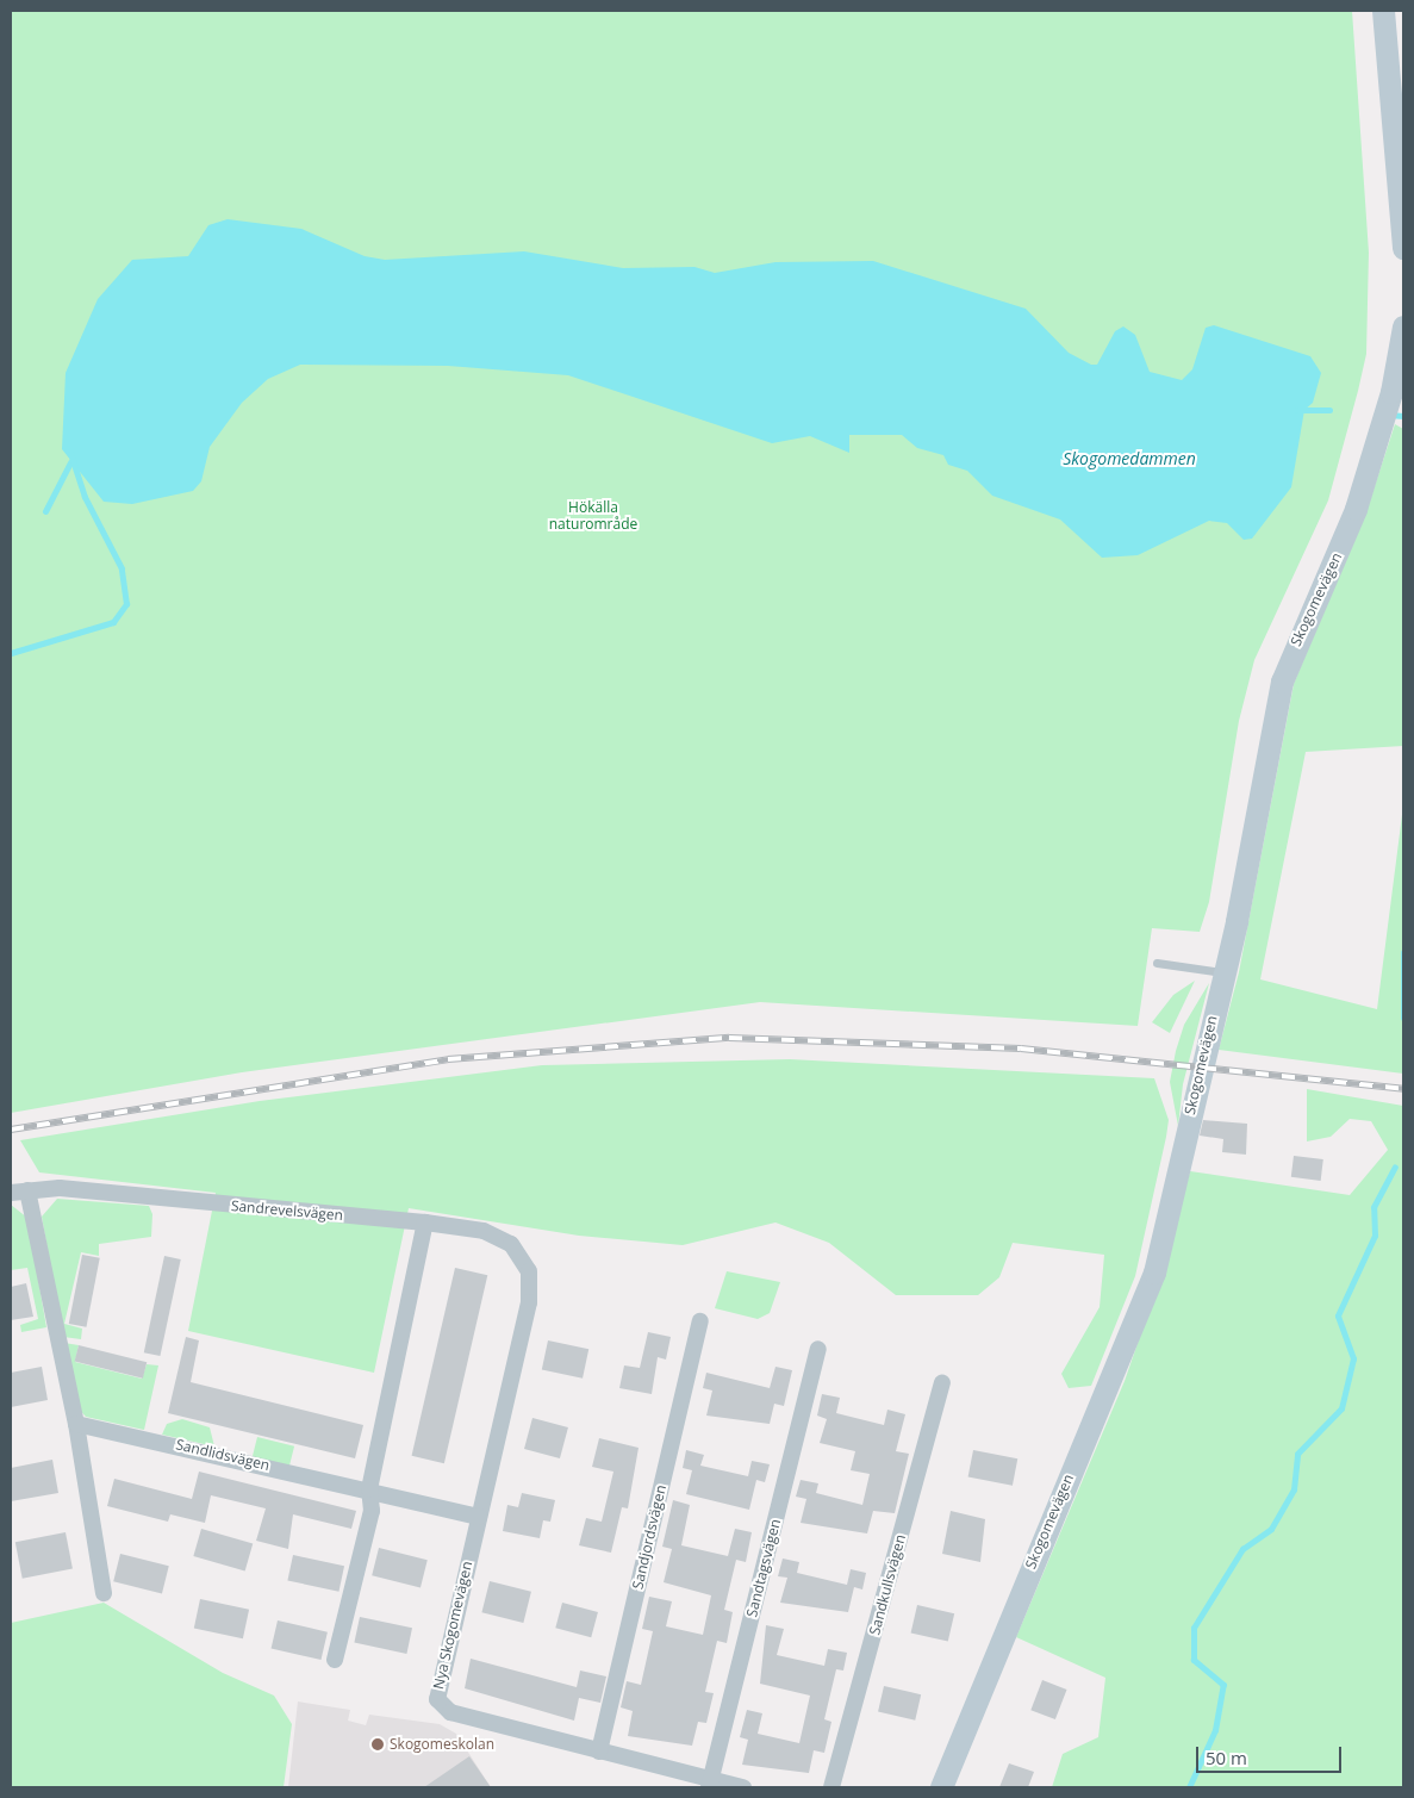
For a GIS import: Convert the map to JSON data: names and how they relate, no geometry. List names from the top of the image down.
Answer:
{
  "streets": {
    "street": [
      "Skogomevägen",
      "Sandrevelsvägen",
      "Sandlidsvägen",
      "Sandjordsvägen",
      "Sandtagsvägen",
      "Sandkullsvägen",
      "Nya Skogomevägen"
    ]
  },
  "crossings": [
    ["Sandrevelsvägen", "Nya Skogomevägen"],
    ["Sandlidsvägen", "Nya Skogomevägen"],
    ["Sandjordsvägen", "Nya Skogomevägen"],
    ["Sandtagsvägen", "Nya Skogomevägen"]
  ],
  "water": ["Skogomedammen"],
  "parks": ["Hökälla naturområde"],
  "places": ["Skogomeskolan"],
  "scale_bar": "50 m"
}
